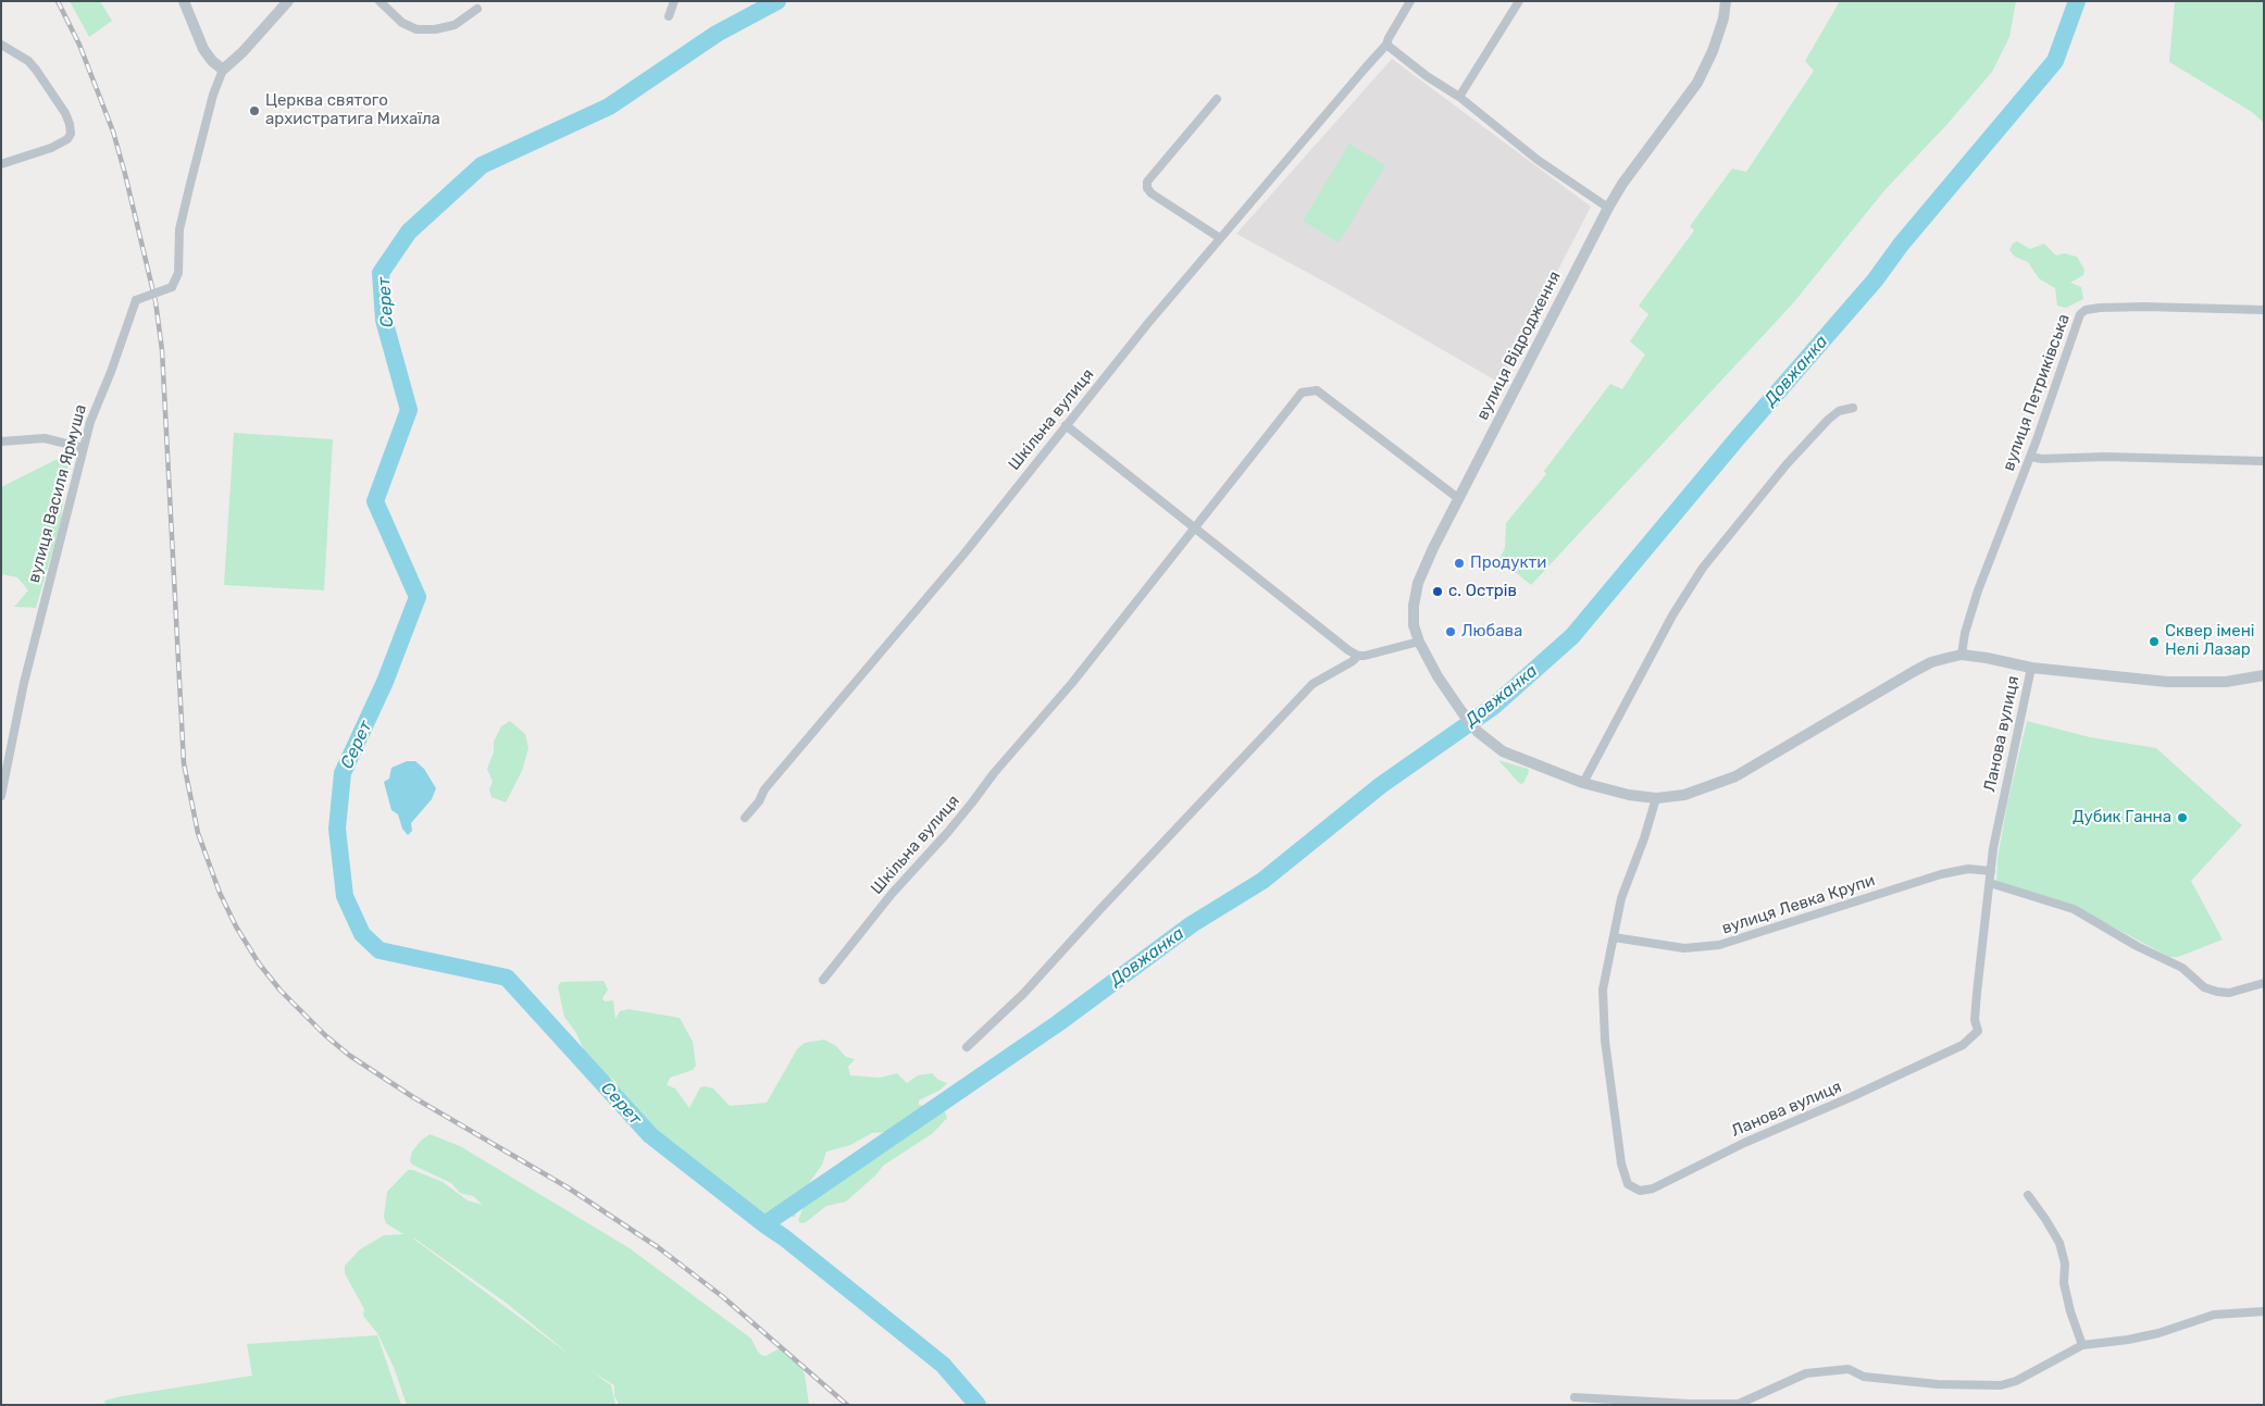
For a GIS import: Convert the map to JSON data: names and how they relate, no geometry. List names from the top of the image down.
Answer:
{
  "streets": {
    "street": [
      "вулиця Відродження",
      "вулиця Петриківська",
      "Шкільна вулиця",
      "вулиця Василя Ярмуша",
      "Ланова вулиця",
      "вулиця Левка Крупи"
    ]
  },
  "crossings": [
    ["вулиця Відродження", "вулиця Петриківська"],
    ["вулиця Відродження", "Шкільна вулиця"],
    ["вулиця Відродження", "Ланова вулиця"],
    ["Ланова вулиця", "вулиця Левка Крупи"]
  ],
  "water": ["Серет", "Довжанка"],
  "places": [
    "Церква святого архистратига Михаїла",
    "Продукти",
    "с. Острів",
    "Любава",
    "Сквер імені Нелі Лазар",
    "Дубик Ганна"
  ]
}
